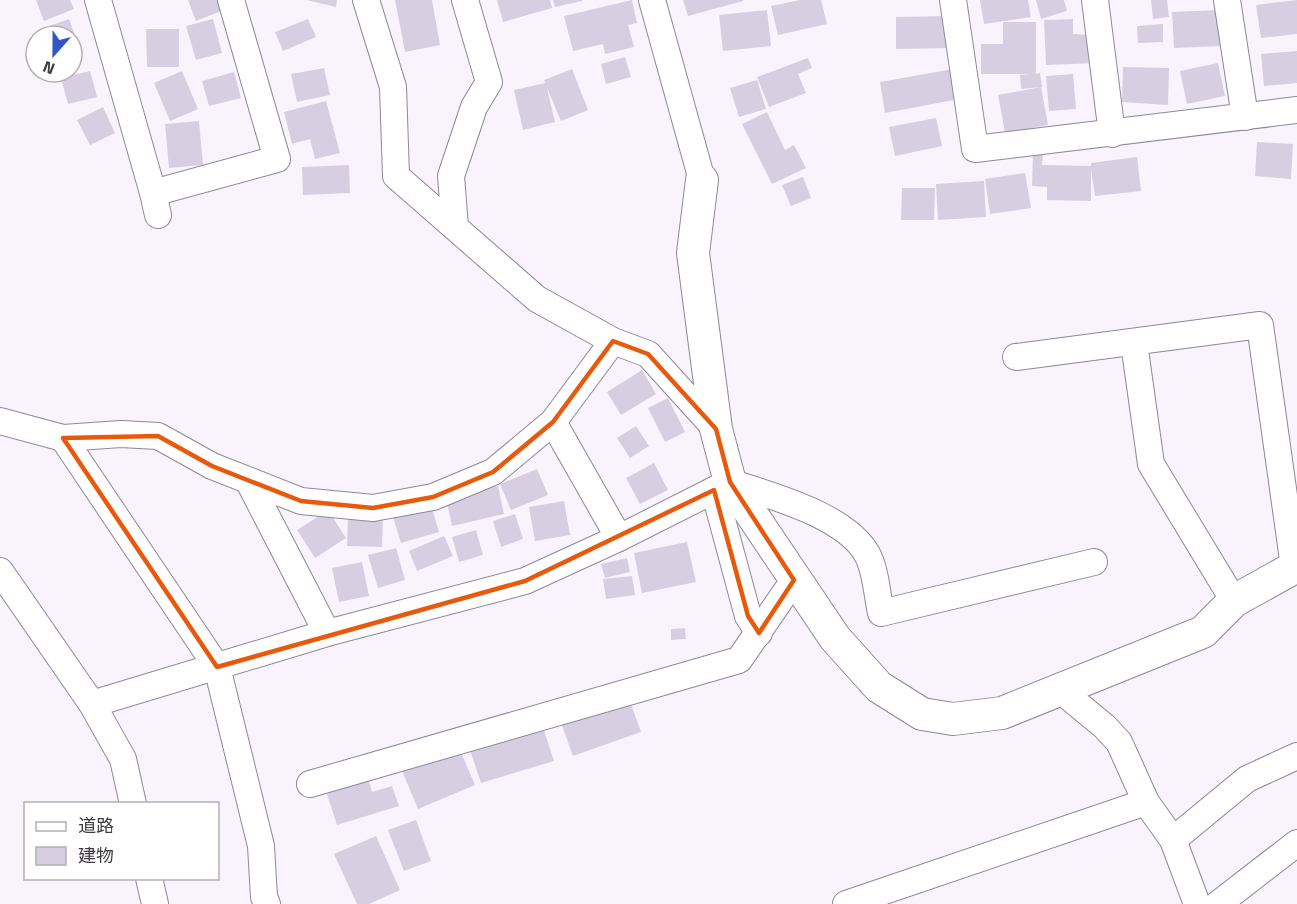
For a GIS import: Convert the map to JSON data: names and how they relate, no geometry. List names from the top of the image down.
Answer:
{
  "legend": ["道路", "建物"],
  "north": "bottom"
}
